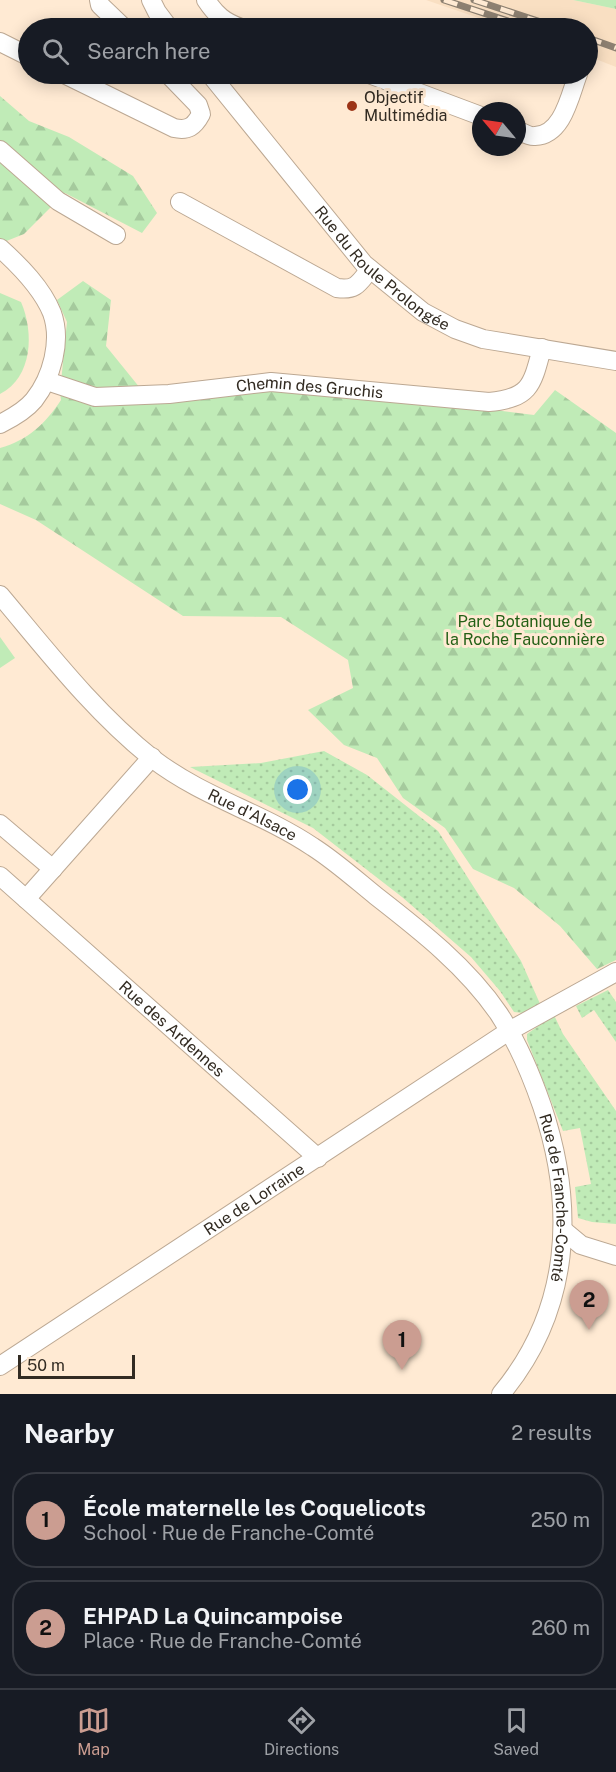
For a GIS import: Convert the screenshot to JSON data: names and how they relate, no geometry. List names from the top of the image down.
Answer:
{
  "streets": {
    "street": [
      "Rue du Roule Prolongée",
      "Chemin des Gruchis",
      "Rue d'Alsace",
      "Rue des Ardennes",
      "Rue de Franche-Comté",
      "Rue de Lorraine"
    ]
  },
  "crossings": [
    ["Rue du Roule Prolongée", "Chemin des Gruchis"],
    ["Rue d'Alsace", "Rue de Franche-Comté"],
    ["Rue d'Alsace", "Rue de Lorraine"],
    ["Rue des Ardennes", "Rue de Lorraine"],
    ["Rue de Franche-Comté", "Rue de Lorraine"]
  ],
  "parks": ["Parc Botanique de la Roche Fauconnière"],
  "places": ["Objectif Multimédia"],
  "scale_bar": "50 m",
  "north": "top left",
  "page": {
    "search": "Search here",
    "pins": ["2", "1"],
    "scale": "50 m",
    "heading": ["Nearby", "2 results"],
    "list": [
      {
        "mark": "1",
        "name": "École maternelle les Coquelicots",
        "note": "School · Rue de Franche-Comté",
        "value": "250 m"
      },
      {
        "mark": "2",
        "name": "EHPAD La Quincampoise",
        "note": "Place · Rue de Franche-Comté",
        "value": "260 m"
      }
    ],
    "nav": ["Map", "Directions", "Saved"]
  }
}
